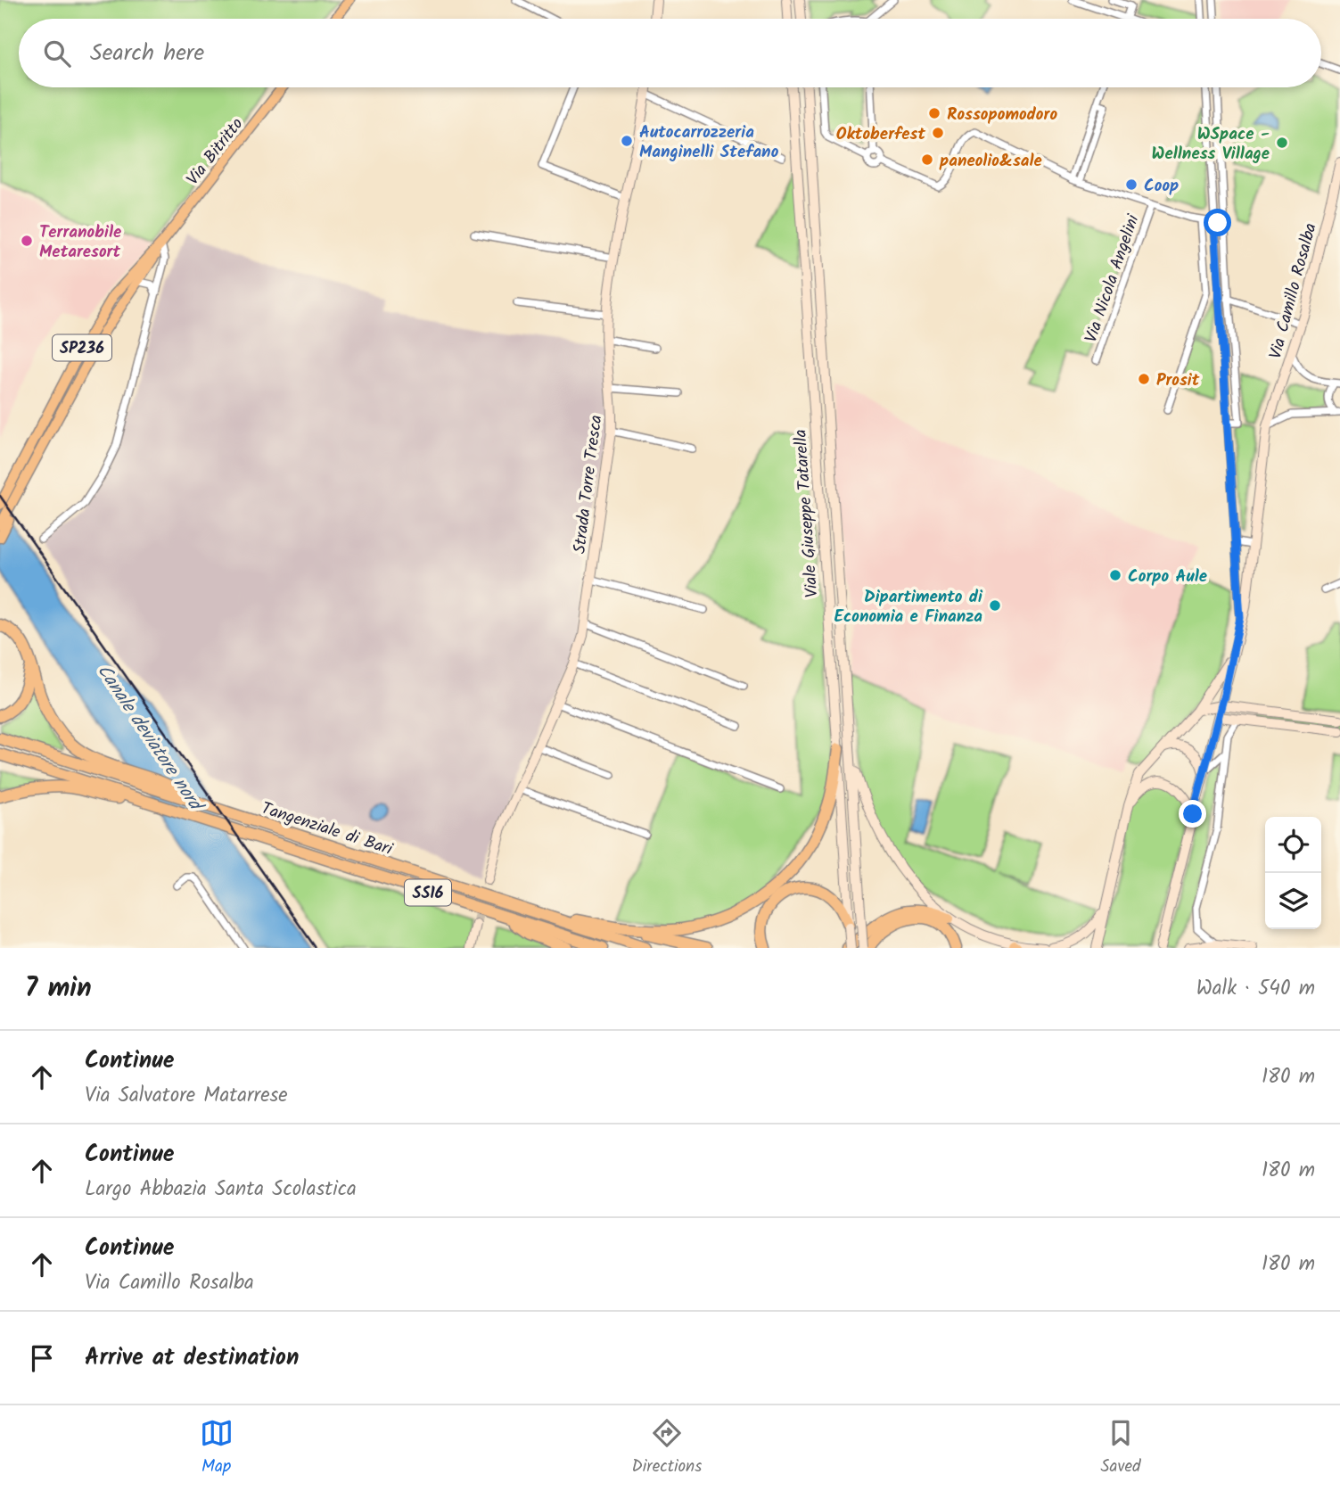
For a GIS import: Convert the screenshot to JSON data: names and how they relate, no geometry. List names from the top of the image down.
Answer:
{
  "streets": {
    "highway": ["Tangenziale di Bari", "SS16"],
    "main road": ["Via Bitritto", "SP236"],
    "street": [
      "Via Nicola Angelini",
      "Via Camillo Rosalba",
      "Strada Torre Tresca",
      "Viale Giuseppe Tatarella"
    ]
  },
  "crossings": [
    ["Tangenziale di Bari", "SS16"]
  ],
  "water": ["Canale deviatore nord"],
  "places": [
    "Rossopomodoro",
    "Oktoberfest",
    "Autocarrozzeria Manginelli Stefano",
    "WSpace - Wellness Village",
    "paneolio&sale",
    "Coop",
    "Terranobile Metaresort",
    "Prosit",
    "Corpo Aule",
    "Dipartimento di Economia e Finanza"
  ],
  "page": {
    "search": "Search here",
    "heading": ["7 min", "Walk · 540 m"],
    "list": [
      ["Continue", "Via Salvatore Matarrese", "180 m"],
      ["Continue", "Largo Abbazia Santa Scolastica", "180 m"],
      ["Continue", "Via Camillo Rosalba", "180 m"],
      "Arrive at destination"
    ],
    "nav": ["Map", "Directions", "Saved"]
  }
}
